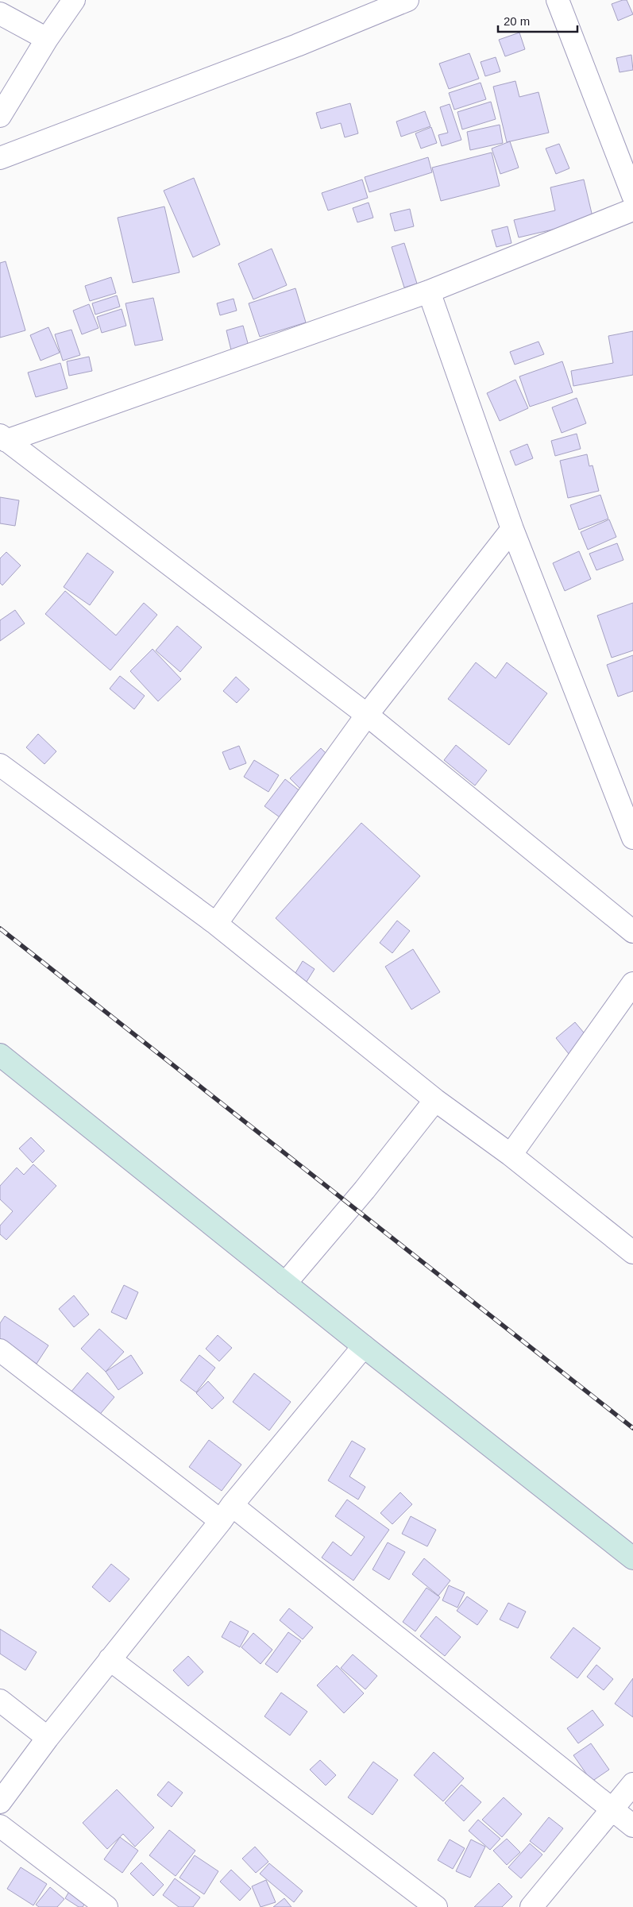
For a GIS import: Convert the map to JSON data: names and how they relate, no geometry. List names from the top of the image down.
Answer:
{
  "scale_bar": "20 m"
}
